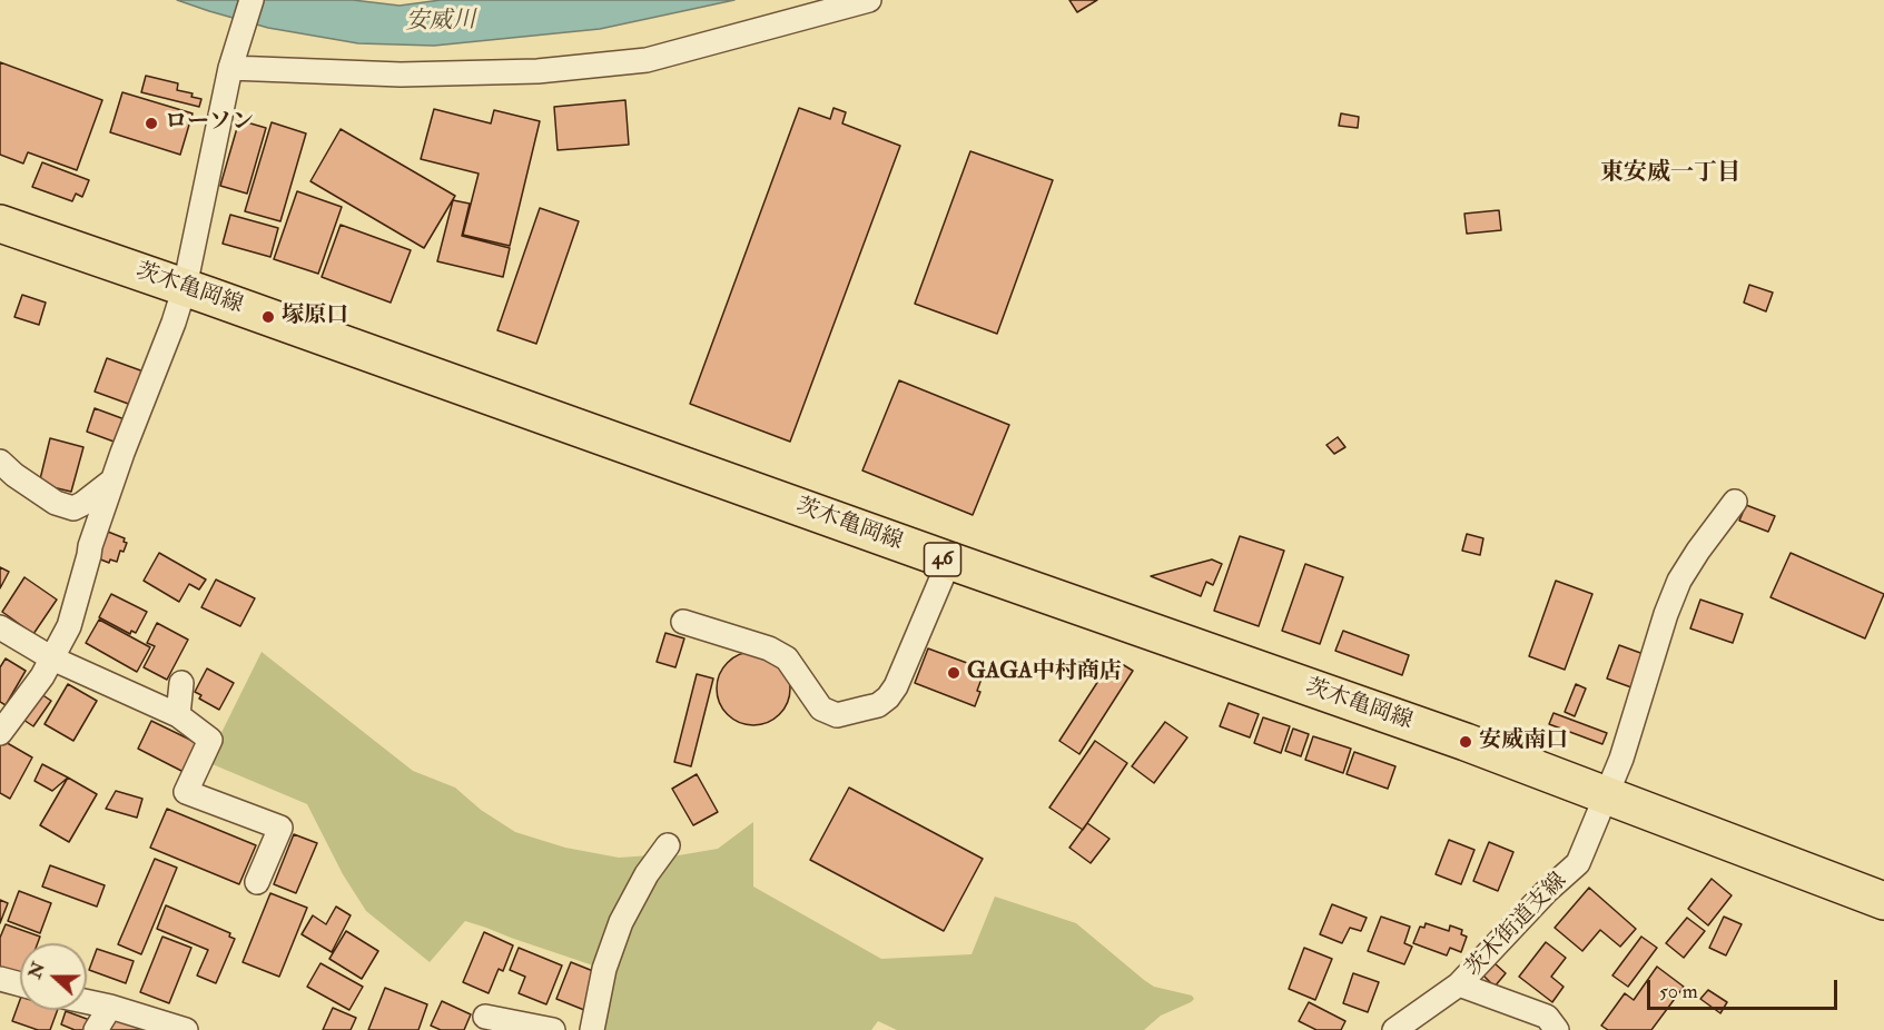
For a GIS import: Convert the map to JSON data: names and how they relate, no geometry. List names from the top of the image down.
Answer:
{
  "streets": {
    "main road": ["茨木亀岡線", "46"],
    "street": ["茨木街道支線"]
  },
  "crossings": [
    ["茨木亀岡線", "茨木街道支線"]
  ],
  "districts": ["東安威一丁目"],
  "water": ["安威川"],
  "places": [
    "ローソン",
    "塚原口",
    "GAGA中村商店",
    "安威南口"
  ],
  "scale_bar": "50 m",
  "north": "left"
}
